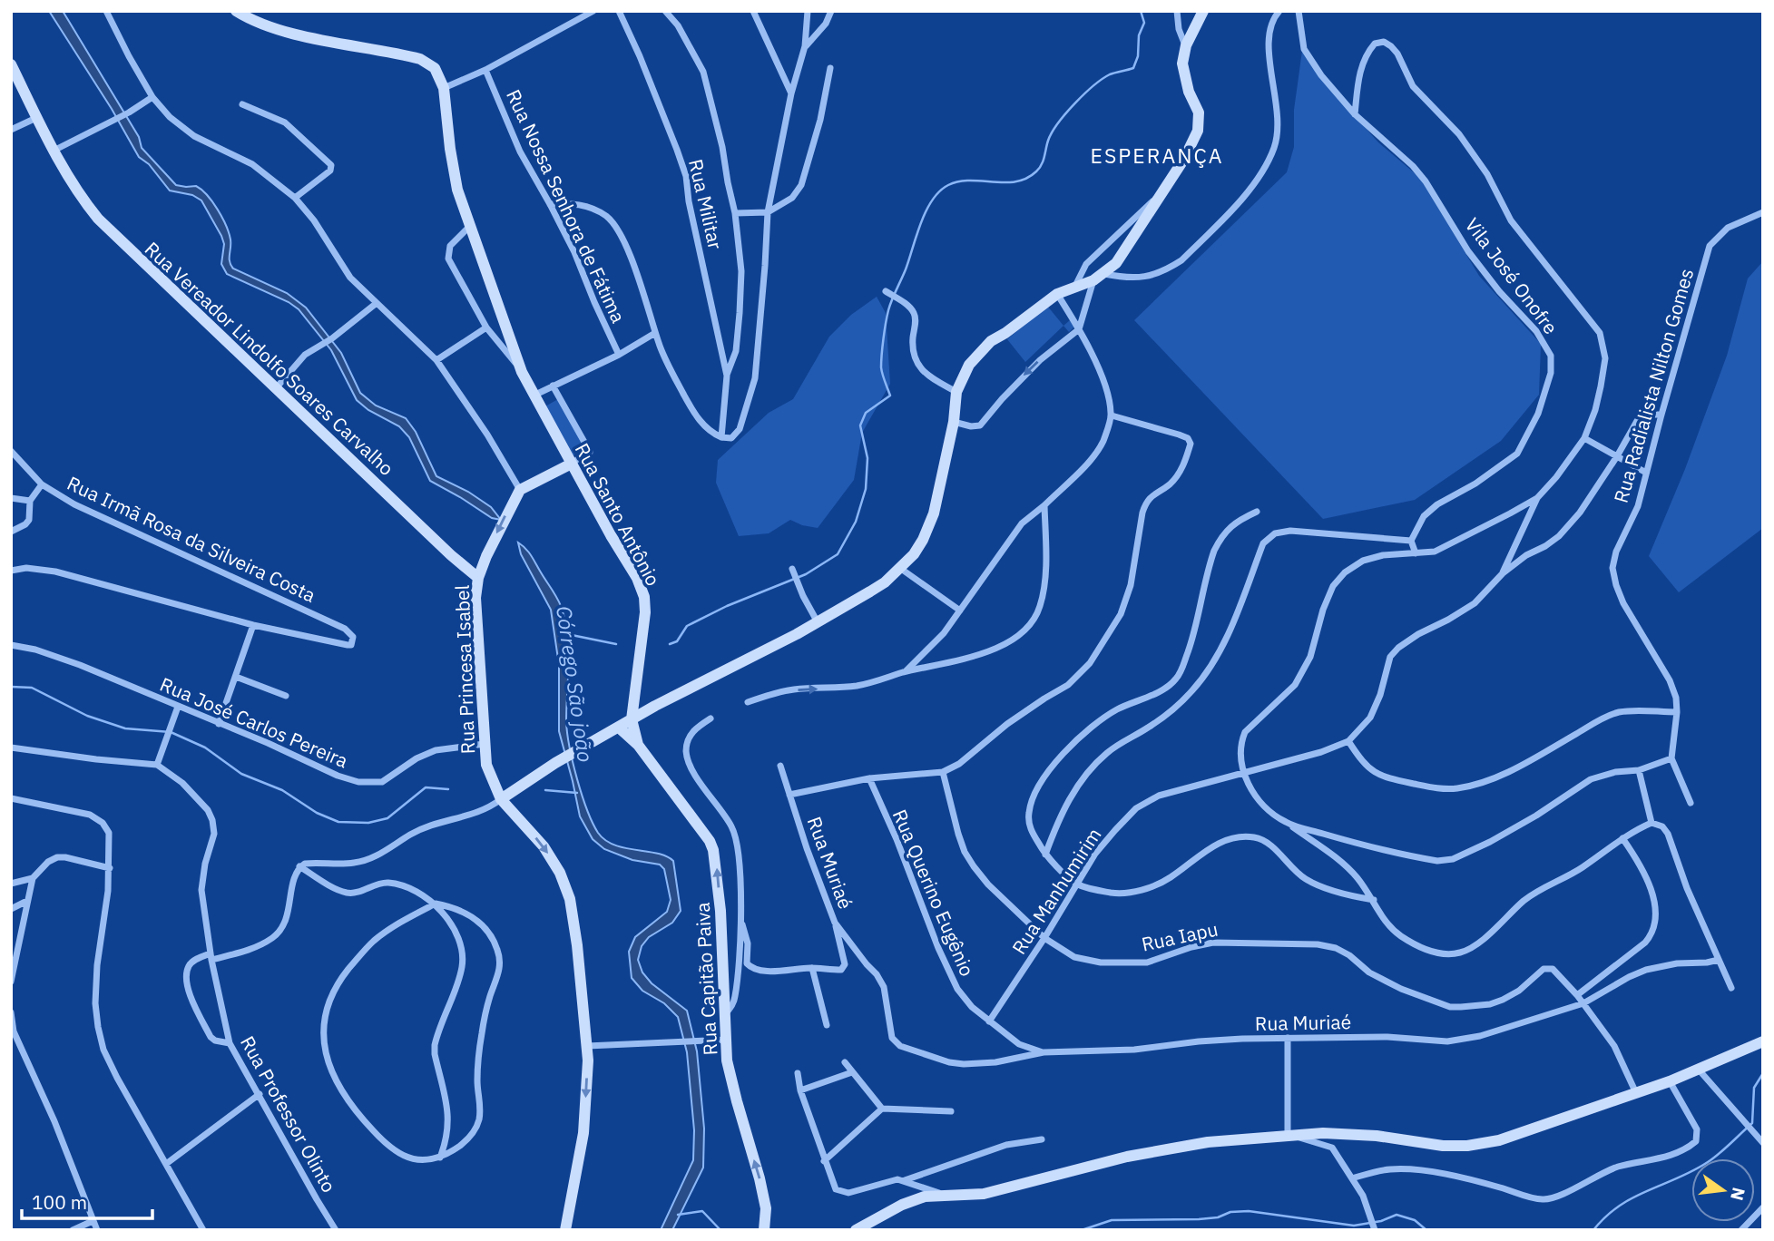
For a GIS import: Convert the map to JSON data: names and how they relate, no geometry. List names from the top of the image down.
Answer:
{
  "streets": {
    "street": [
      "Rua Militar",
      "Rua Nossa Senhora de Fátima",
      "Vila José Onofre",
      "Rua Vereador Lindolfo Soares Carvalho",
      "Rua Radialista Nilton Gomes",
      "Rua Santo Antônio",
      "Rua Irmã Rosa da Silveira Costa",
      "Rua Princesa Isabel",
      "Rua José Carlos Pereira",
      "Rua Muriaé",
      "Rua Manhumirim",
      "Rua Querino Eugênio",
      "Rua Iapu",
      "Rua Capitão Paiva",
      "Rua Professor Olinto"
    ]
  },
  "crossings": [
    ["Rua Vereador Lindolfo Soares Carvalho", "Rua Princesa Isabel"],
    ["Rua Princesa Isabel", "Rua José Carlos Pereira"],
    ["Rua Muriaé", "Rua Querino Eugênio"],
    ["Rua Muriaé", "Rua Iapu"],
    ["Rua Manhumirim", "Rua Querino Eugênio"],
    ["Rua Manhumirim", "Rua Iapu"]
  ],
  "one_way": ["Rua Princesa Isabel"],
  "districts": ["ESPERANÇA"],
  "water": ["Córrego São joão"],
  "scale_bar": "100 m",
  "north": "right"
}
